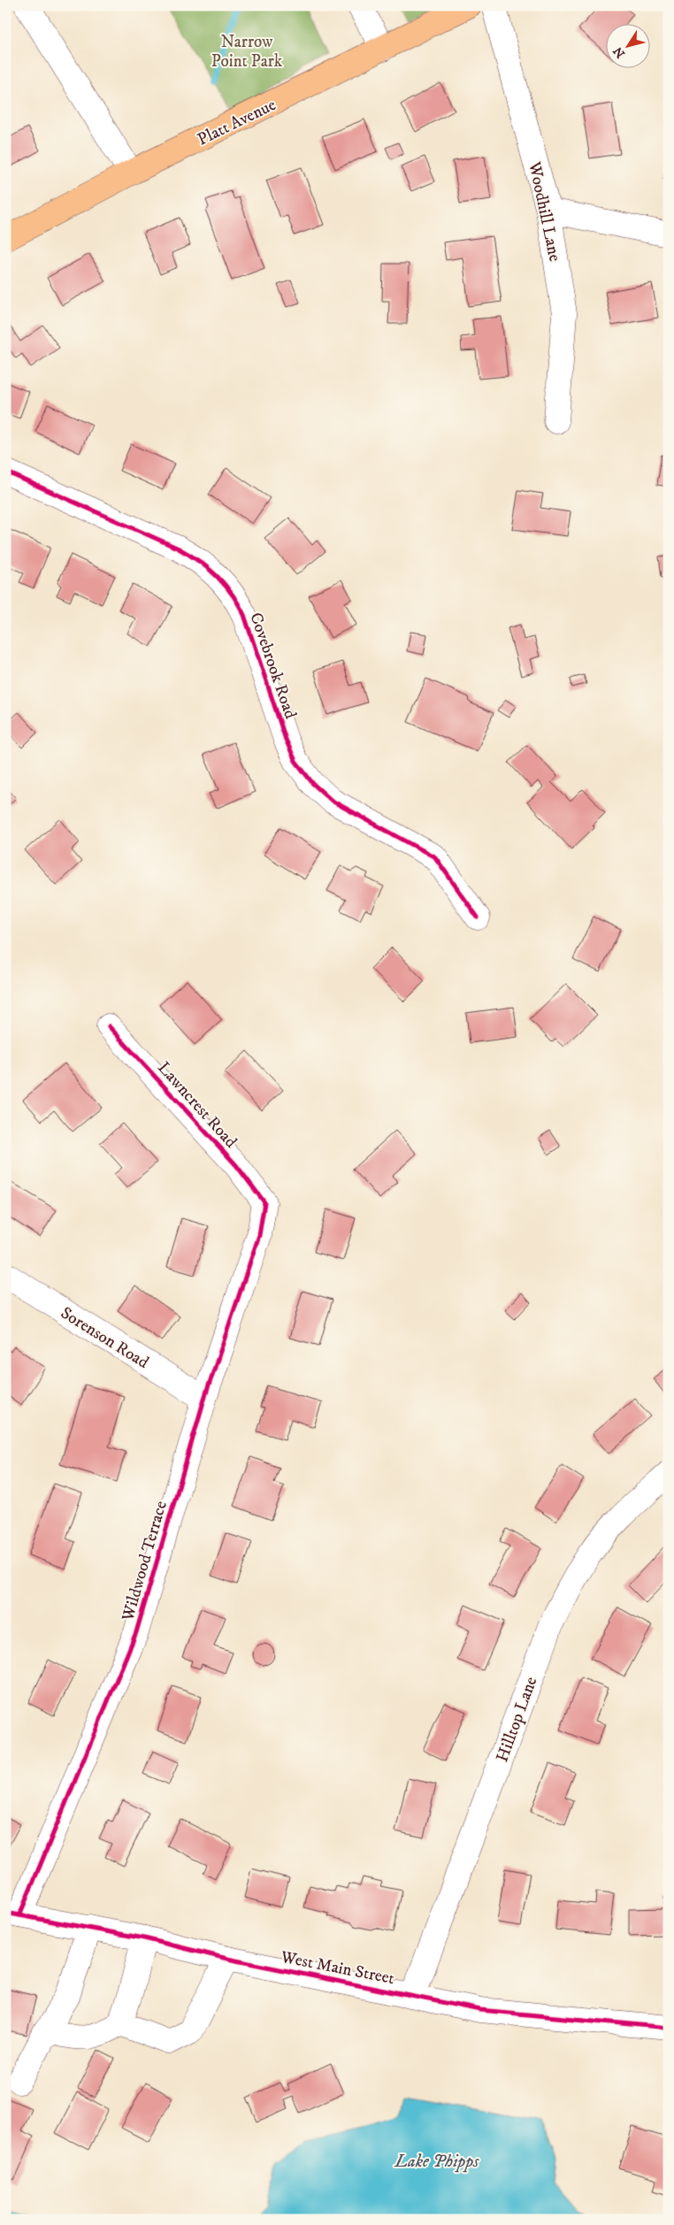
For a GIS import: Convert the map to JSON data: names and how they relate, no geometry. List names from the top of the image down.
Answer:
{
  "streets": {
    "main road": ["Platt Avenue"],
    "street": [
      "Woodhill Lane",
      "Covebrook Road",
      "Lawncrest Road",
      "Sorenson Road",
      "Wildwood Terrace",
      "Hilltop Lane",
      "West Main Street"
    ]
  },
  "crossings": [
    ["Lawncrest Road", "Wildwood Terrace"],
    ["Sorenson Road", "Wildwood Terrace"],
    ["Wildwood Terrace", "West Main Street"],
    ["Hilltop Lane", "West Main Street"]
  ],
  "water": ["Lake Phipps"],
  "parks": ["Narrow Point Park"],
  "north": "bottom left"
}
